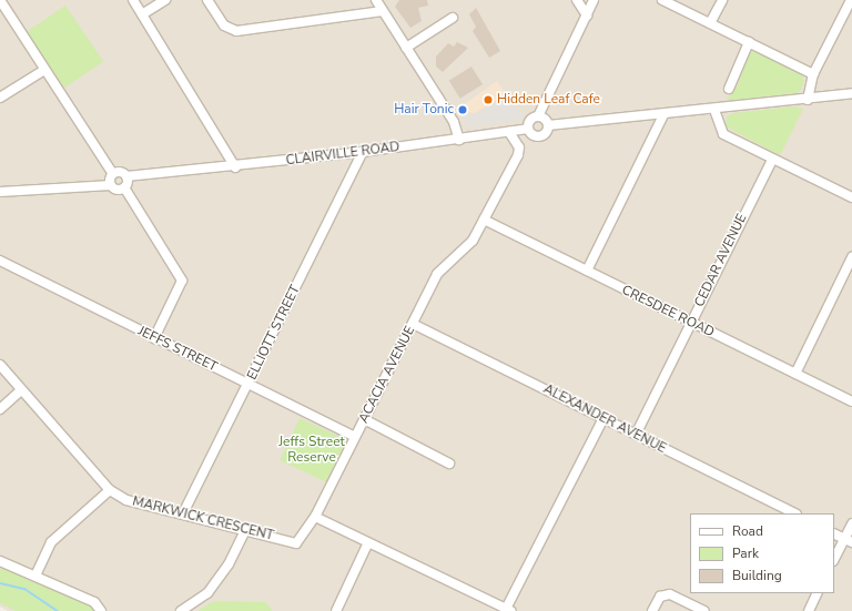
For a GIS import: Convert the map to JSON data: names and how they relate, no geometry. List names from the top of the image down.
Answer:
{
  "streets": {
    "street": [
      "CLAIRVILLE ROAD",
      "CEDAR AVENUE",
      "CRESDEE ROAD",
      "ELLIOTT STREET",
      "JEFFS STREET",
      "ACACIA AVENUE",
      "ALEXANDER AVENUE",
      "MARKWICK CRESCENT"
    ]
  },
  "crossings": [
    ["CLAIRVILLE ROAD", "ELLIOTT STREET"],
    ["CLAIRVILLE ROAD", "ACACIA AVENUE"],
    ["CEDAR AVENUE", "CRESDEE ROAD"],
    ["CEDAR AVENUE", "ALEXANDER AVENUE"],
    ["CRESDEE ROAD", "ACACIA AVENUE"],
    ["ELLIOTT STREET", "JEFFS STREET"],
    ["ELLIOTT STREET", "MARKWICK CRESCENT"],
    ["JEFFS STREET", "ACACIA AVENUE"],
    ["ACACIA AVENUE", "ALEXANDER AVENUE"],
    ["ACACIA AVENUE", "MARKWICK CRESCENT"]
  ],
  "parks": ["Jeffs Street Reserve"],
  "places": ["Hidden Leaf Cafe", "Hair Tonic"],
  "legend": ["Road", "Park", "Building"]
}
